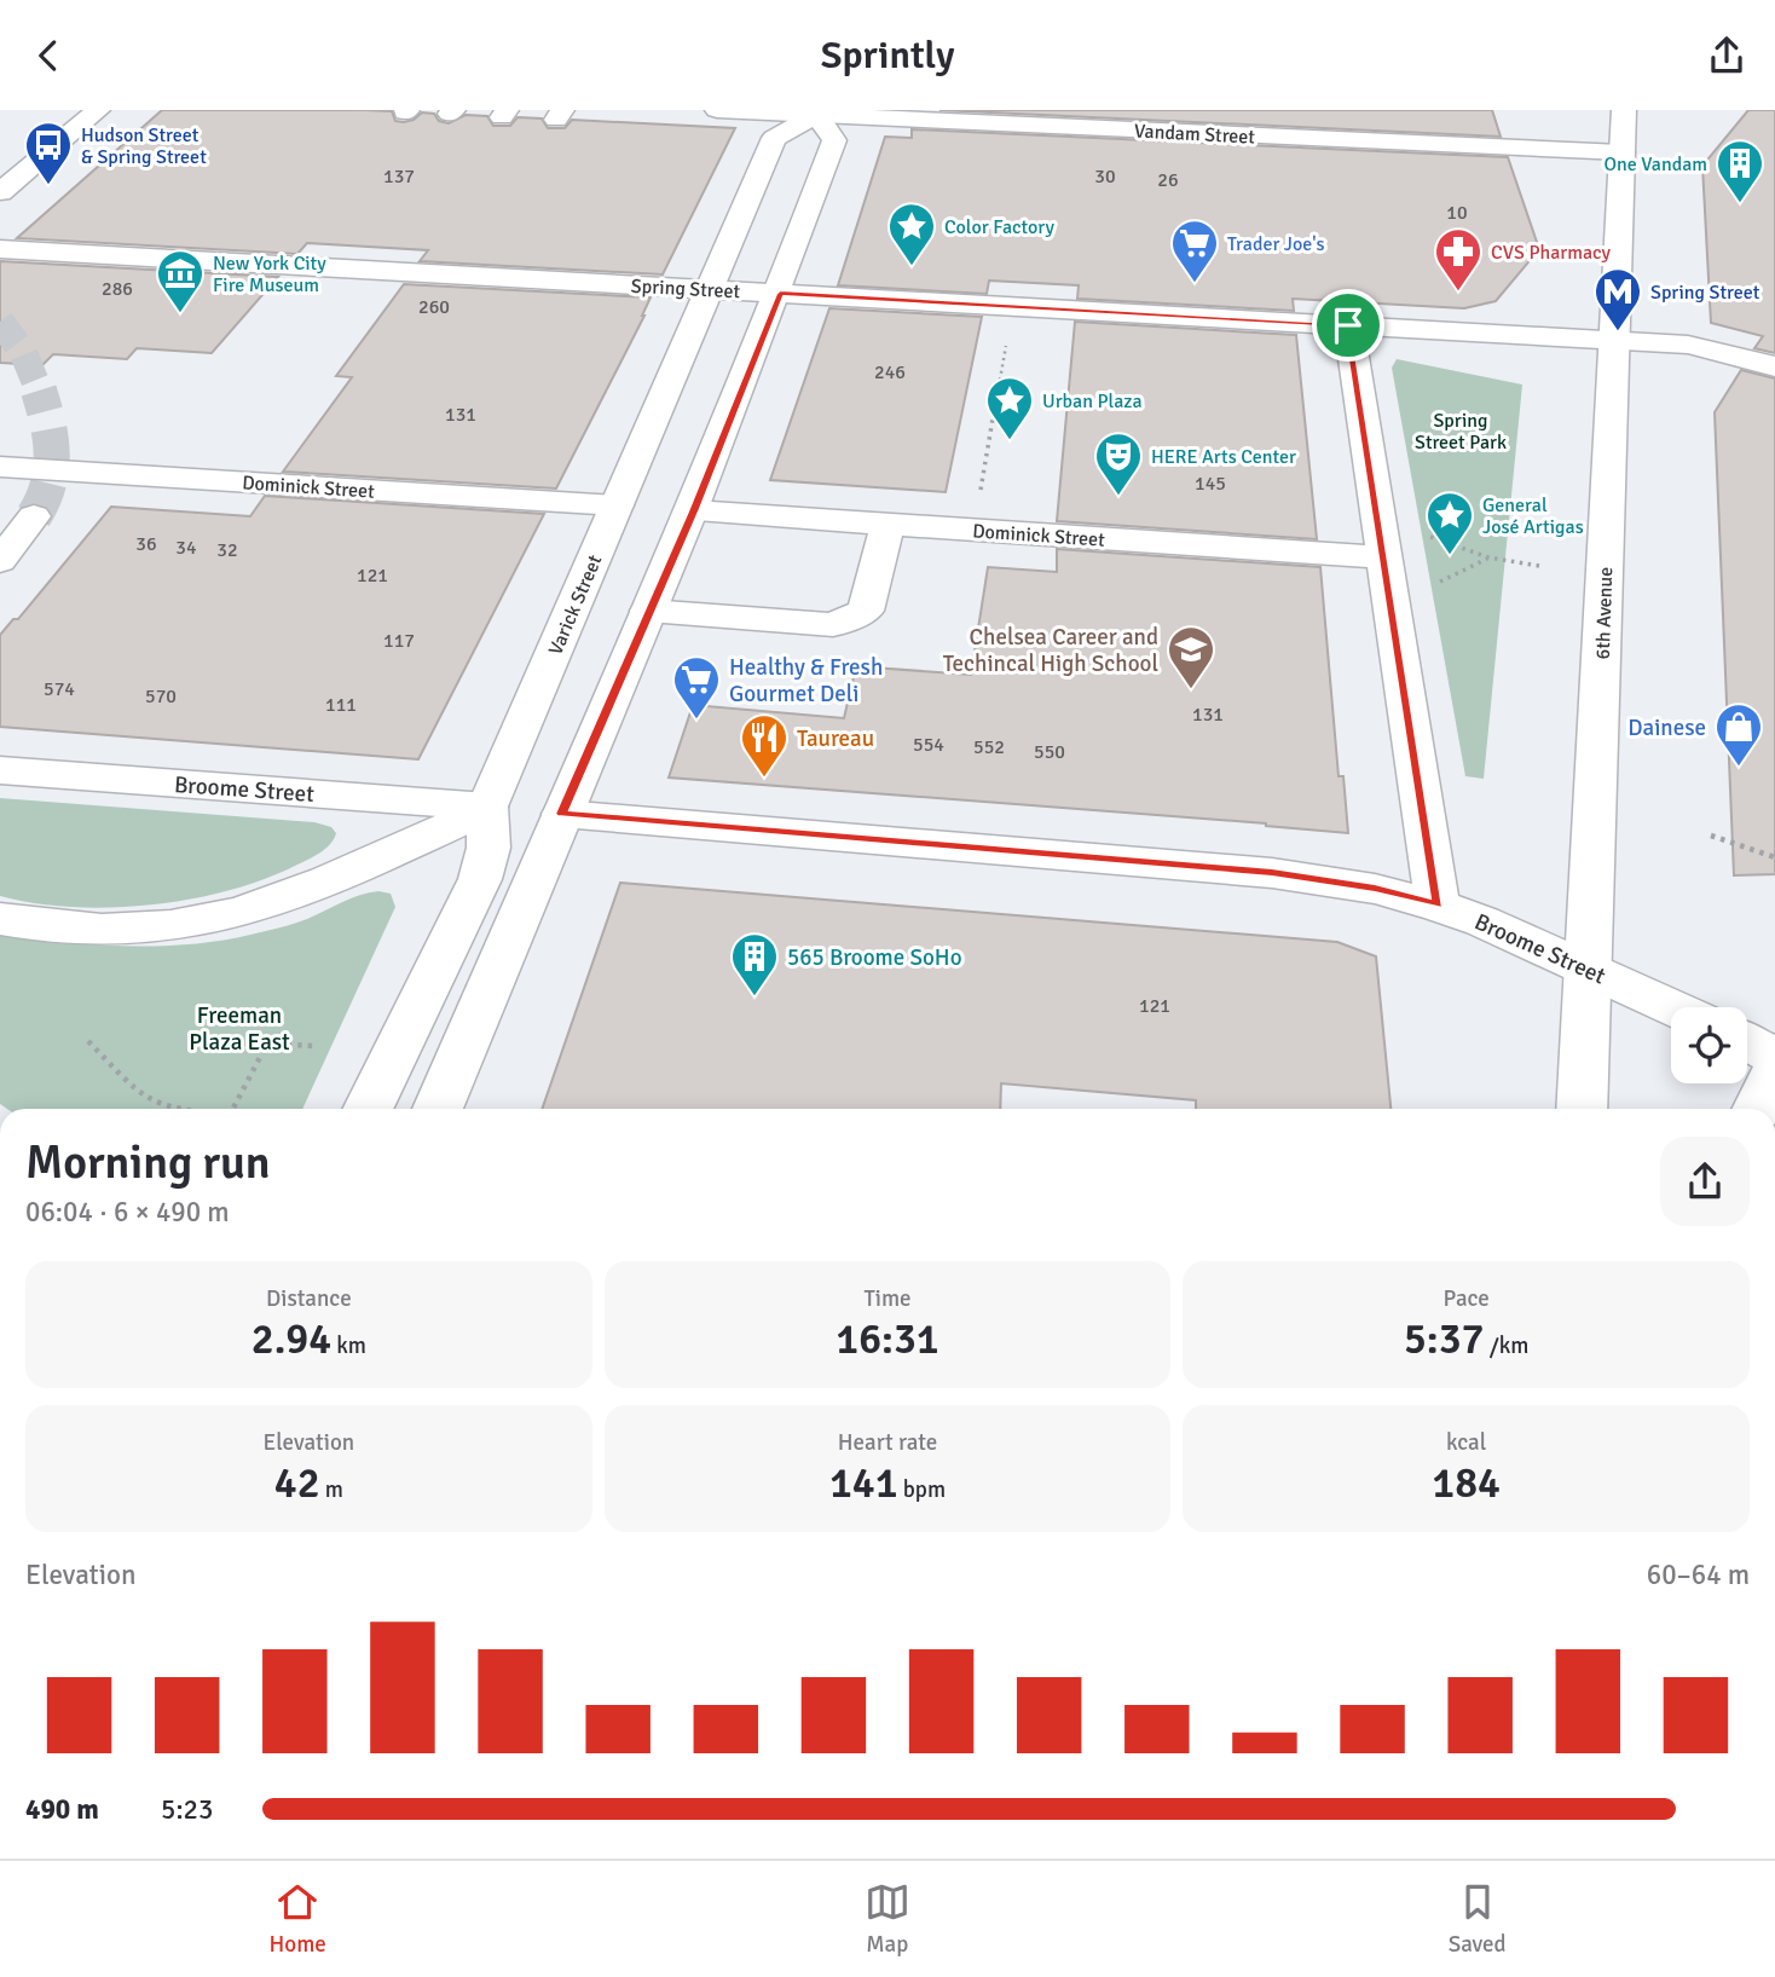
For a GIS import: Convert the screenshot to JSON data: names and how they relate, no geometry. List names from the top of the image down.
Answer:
{
  "streets": {
    "main road": [
      "Vandam Street",
      "Spring Street",
      "Dominick Street",
      "Varick Street",
      "6th Avenue",
      "Broome Street"
    ]
  },
  "crossings": [
    ["Vandam Street", "Varick Street"],
    ["Vandam Street", "6th Avenue"],
    ["Spring Street", "Varick Street"],
    ["Spring Street", "6th Avenue"],
    ["Dominick Street", "Varick Street"],
    ["Varick Street", "Broome Street"],
    ["6th Avenue", "Broome Street"]
  ],
  "parks": ["Spring Street Park", "Freeman Plaza East"],
  "places": {
    "bus stop": ["Hudson Street & Spring Street"],
    "building": ["One Vandam", "565 Broome SoHo"],
    "place": ["Color Factory", "Urban Plaza", "General José Artigas"],
    "supermarket": ["Trader Joe's", "Healthy & Fresh Gourmet Deli"],
    "pharmacy": ["CVS Pharmacy"],
    "museum": ["New York City Fire Museum"],
    "metro station": ["Spring Street"],
    "theatre": ["HERE Arts Center"],
    "school or university": ["Chelsea Career and Techincal High School"],
    "shop": ["Dainese"],
    "restaurant": ["Taureau"]
  },
  "house_numbers": [
    "137",
    "30",
    "26",
    "10",
    "286",
    "260",
    "246",
    "131",
    "145",
    "36",
    "34",
    "32",
    "121",
    "117",
    "574",
    "570",
    "111",
    "131",
    "554",
    "552",
    "550",
    "121"
  ],
  "page": {
    "header": "Sprintly",
    "heading": ["Morning run", "06:04 · 6 × 490 m"],
    "stats": [
      ["Distance", "2.94 km"],
      ["Time", "16:31"],
      ["Pace", "5:37 /km"],
      ["Elevation", "42 m"],
      ["Heart rate", "141 bpm"],
      ["kcal", "184"]
    ],
    "chart": ["Elevation", "60–64 m"],
    "list": [
      {
        "name": "490 m",
        "note": "5:23"
      }
    ],
    "tabs": ["Home", "Map", "Saved"]
  }
}
